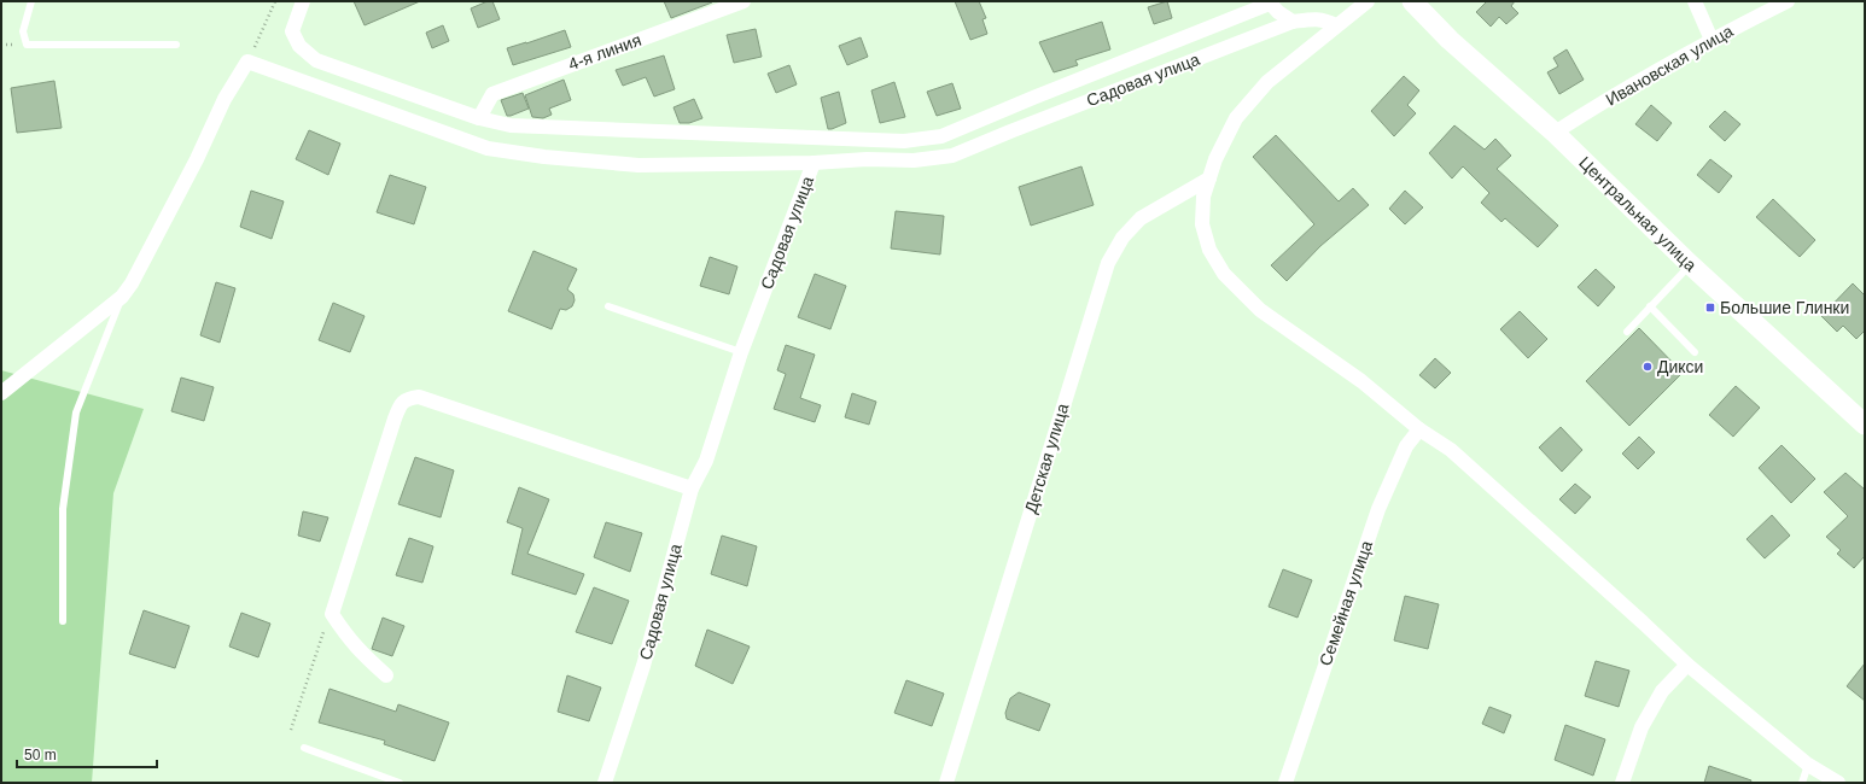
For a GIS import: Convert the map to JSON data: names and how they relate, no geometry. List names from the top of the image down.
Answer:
{
  "streets": {
    "main road": ["Центральная улица"],
    "street": [
      "4-я линия",
      "Ивановская улица",
      "Садовая улица",
      "Детская улица",
      "Семейная улица"
    ]
  },
  "crossings": [
    ["Ивановская улица", "Центральная улица"]
  ],
  "places": {
    "transit": ["Большие Глинки"],
    "other": ["Дикси"]
  },
  "scale_bar": "50 m"
}
